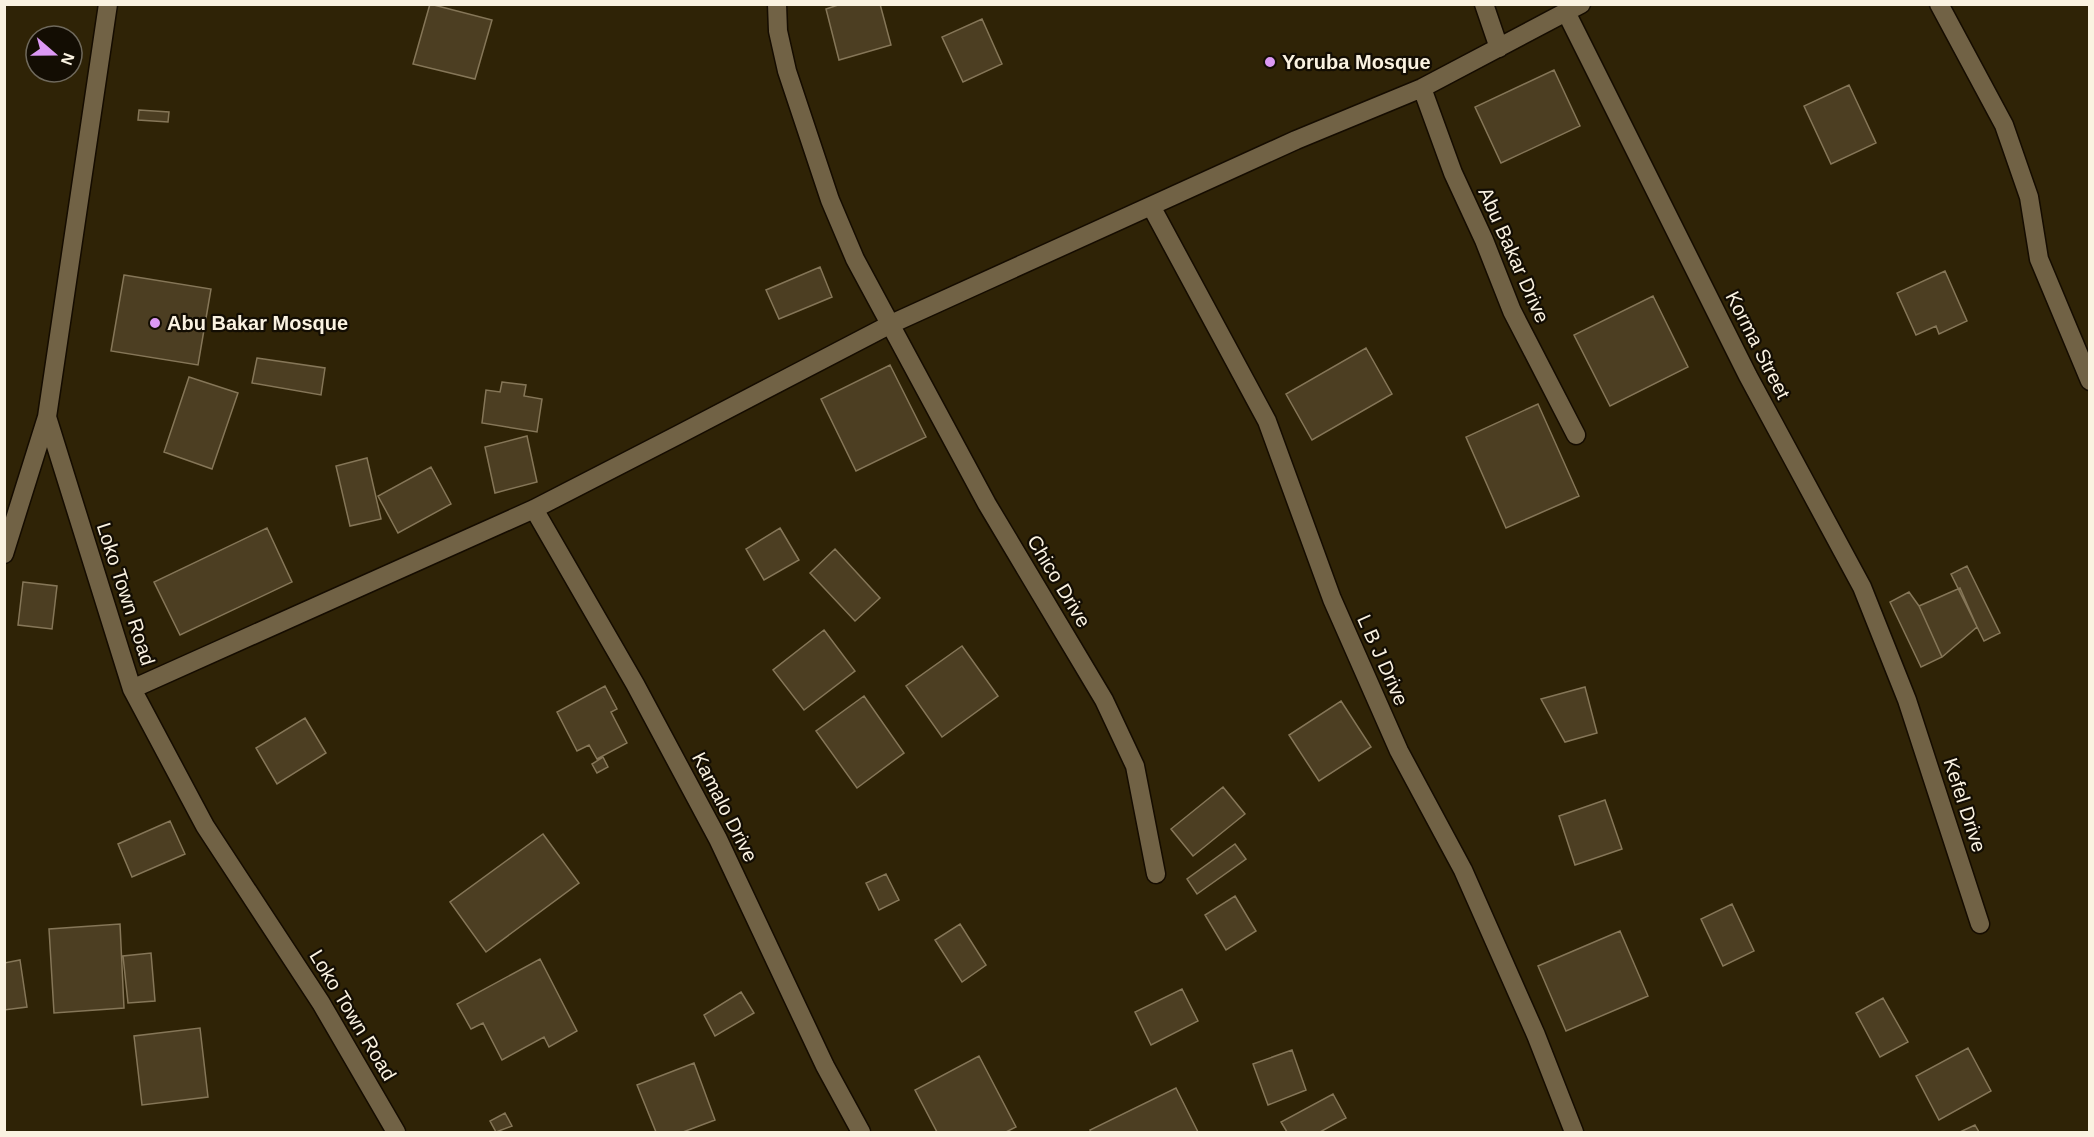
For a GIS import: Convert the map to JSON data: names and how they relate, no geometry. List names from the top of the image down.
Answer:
{
  "streets": {
    "street": [
      "Abu Bakar Drive",
      "Korma Street",
      "Chico Drive",
      "Loko Town Road",
      "L B J Drive",
      "Kefel Drive",
      "Kamalo Drive"
    ]
  },
  "crossings": [
    ["Korma Street", "Kefel Drive"]
  ],
  "places": ["Yoruba Mosque", "Abu Bakar Mosque"],
  "north": "right"
}
